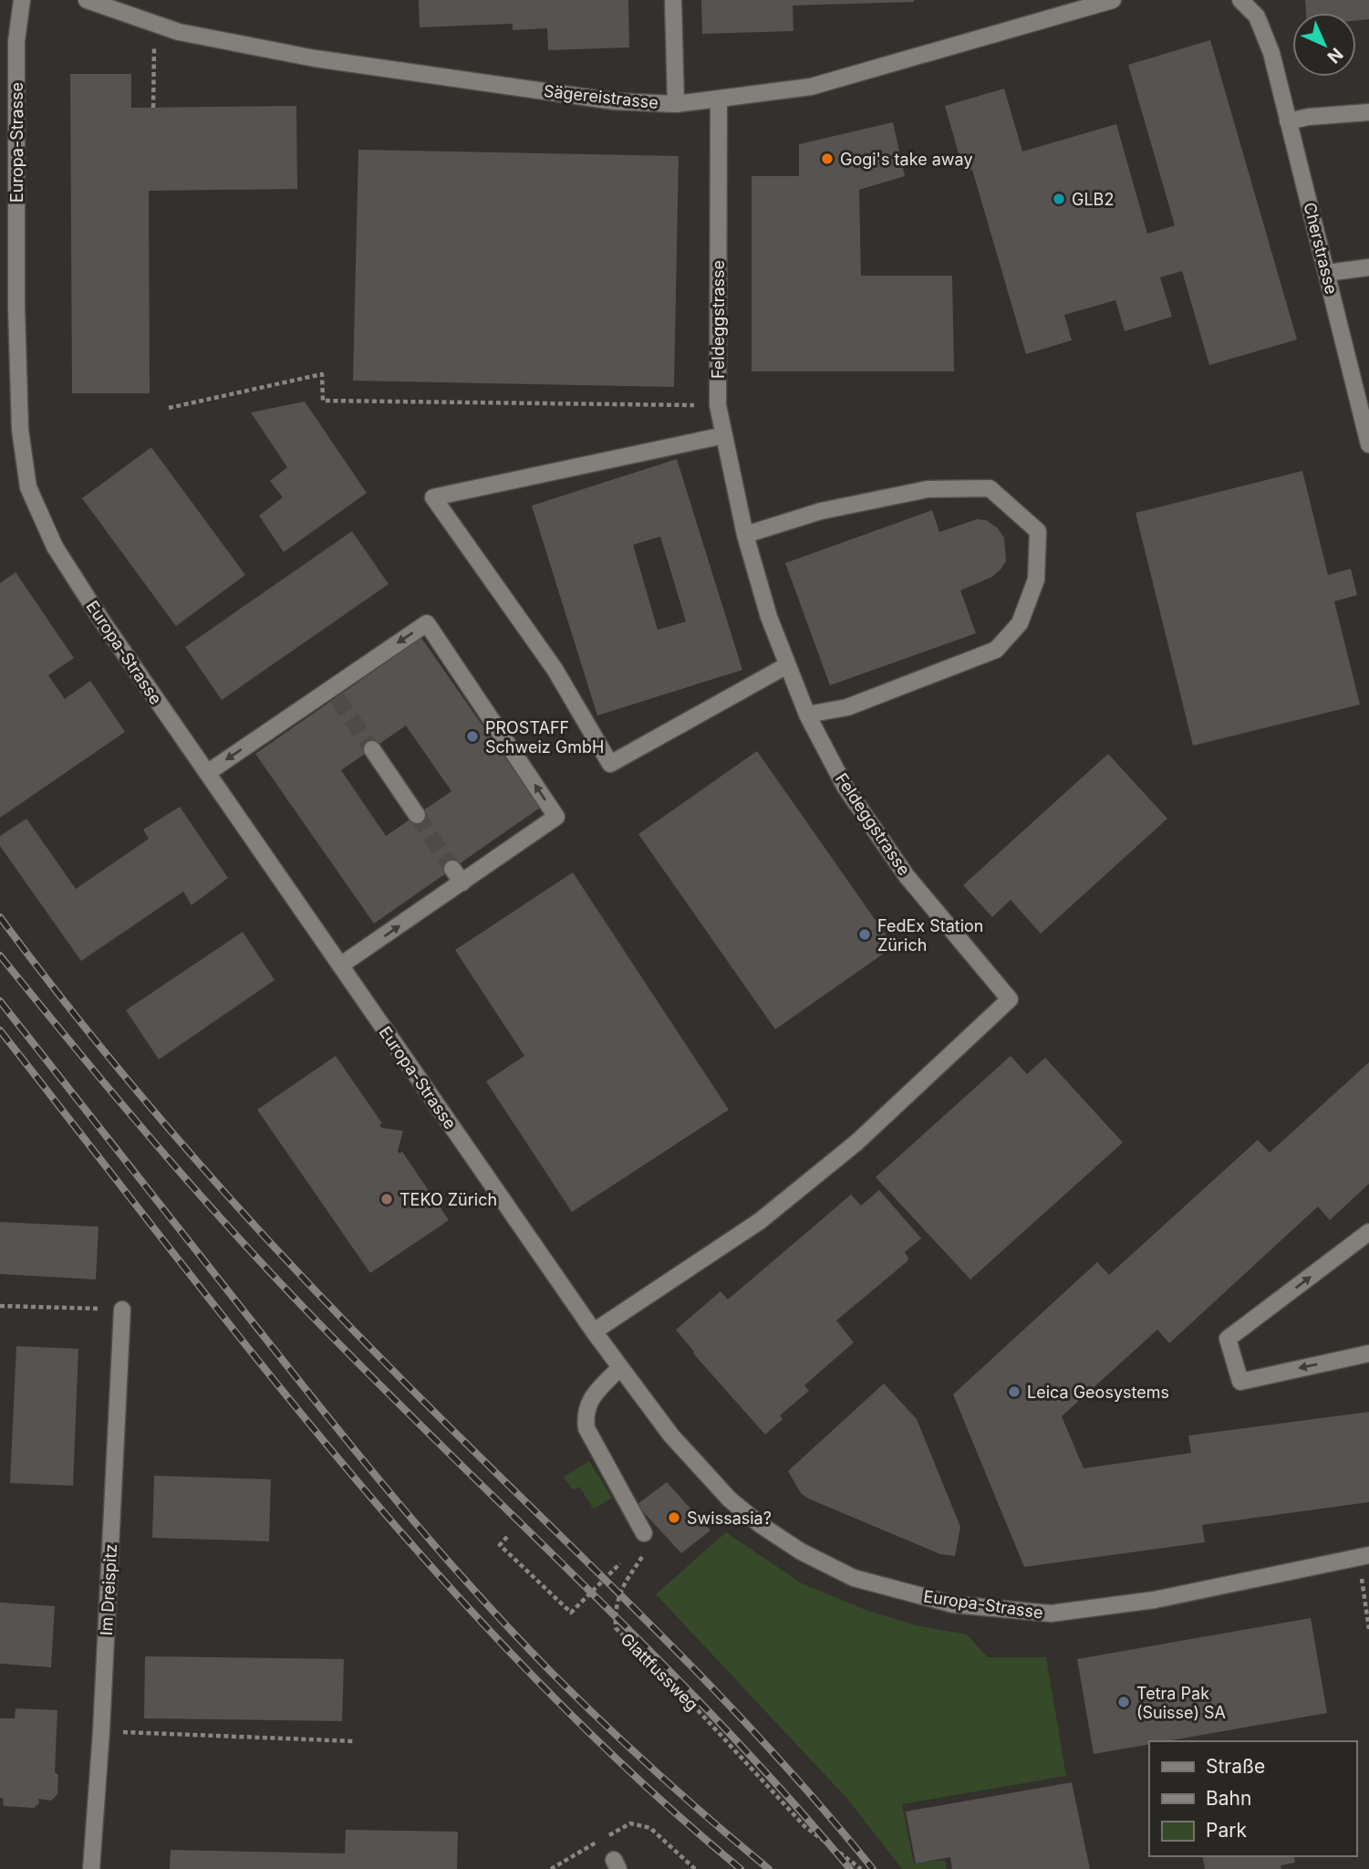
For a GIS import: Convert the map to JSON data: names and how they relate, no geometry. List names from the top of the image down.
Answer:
{
  "streets": {
    "street": [
      "Sägereistrasse",
      "Europa-Strasse",
      "Cherstrasse",
      "Feldeggstrasse",
      "Im Dreispitz"
    ],
    "path": ["Glattfussweg"]
  },
  "crossings": [
    ["Sägereistrasse", "Feldeggstrasse"],
    ["Europa-Strasse", "Feldeggstrasse"]
  ],
  "places": [
    "Gogi's take away",
    "GLB2",
    "PROSTAFF Schweiz GmbH",
    "FedEx Station Zürich",
    "TEKO Zürich",
    "Leica Geosystems",
    "Swissasia?",
    "Tetra Pak (Suisse) SA"
  ],
  "legend": ["Straße", "Bahn", "Park"],
  "north": "bottom right"
}
